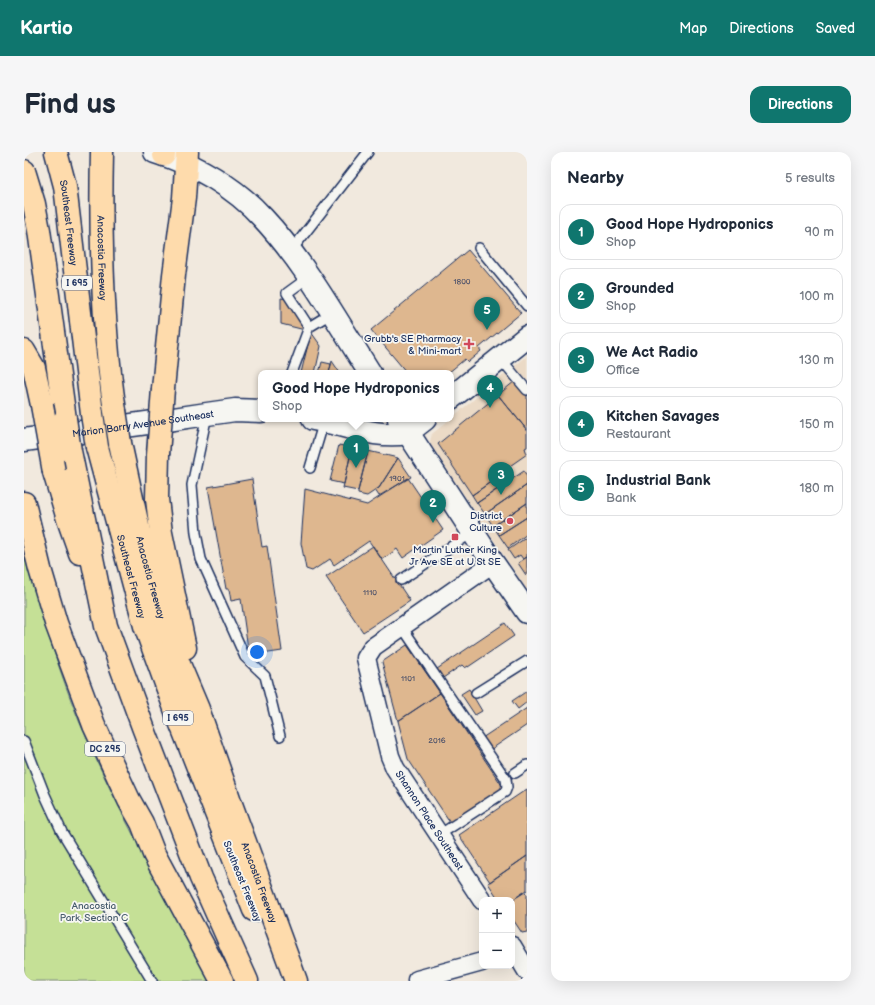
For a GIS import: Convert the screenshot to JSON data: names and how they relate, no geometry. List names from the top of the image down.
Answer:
{
  "streets": {
    "highway": [
      "Southeast Freeway",
      "Anacostia Freeway",
      "I 695",
      "DC 295"
    ],
    "main road": ["Marion Barry Avenue Southeast"],
    "street": ["Shannon Place Southeast"]
  },
  "parks": ["Anacostia Park, Section C"],
  "places": {
    "health": ["Grubb's SE Pharmacy & Mini-mart"],
    "other": ["District Culture"],
    "transit": ["Martin Luther King Jr Ave SE at U St SE"]
  },
  "house_numbers": [
    "1800",
    "1901",
    "1110",
    "1101",
    "2016"
  ],
  "page": {
    "header": "Kartio",
    "nav": ["Map", "Directions", "Saved"],
    "buttons": "Directions",
    "title": "Find us",
    "heading": ["Nearby", "5 results"],
    "list": [
      {
        "mark": "1",
        "name": "Good Hope Hydroponics",
        "note": "Shop",
        "value": "90 m"
      },
      {
        "mark": "2",
        "name": "Grounded",
        "note": "Shop",
        "value": "100 m"
      },
      {
        "mark": "3",
        "name": "We Act Radio",
        "note": "Office",
        "value": "130 m"
      },
      {
        "mark": "4",
        "name": "Kitchen Savages",
        "note": "Restaurant",
        "value": "150 m"
      },
      {
        "mark": "5",
        "name": "Industrial Bank",
        "note": "Bank",
        "value": "180 m"
      }
    ],
    "pins": [
      "5",
      "4",
      "1",
      "3",
      "2"
    ],
    "popup": ["Good Hope Hydroponics", "Shop"],
    "map_buttons": ["+", "−"]
  }
}
